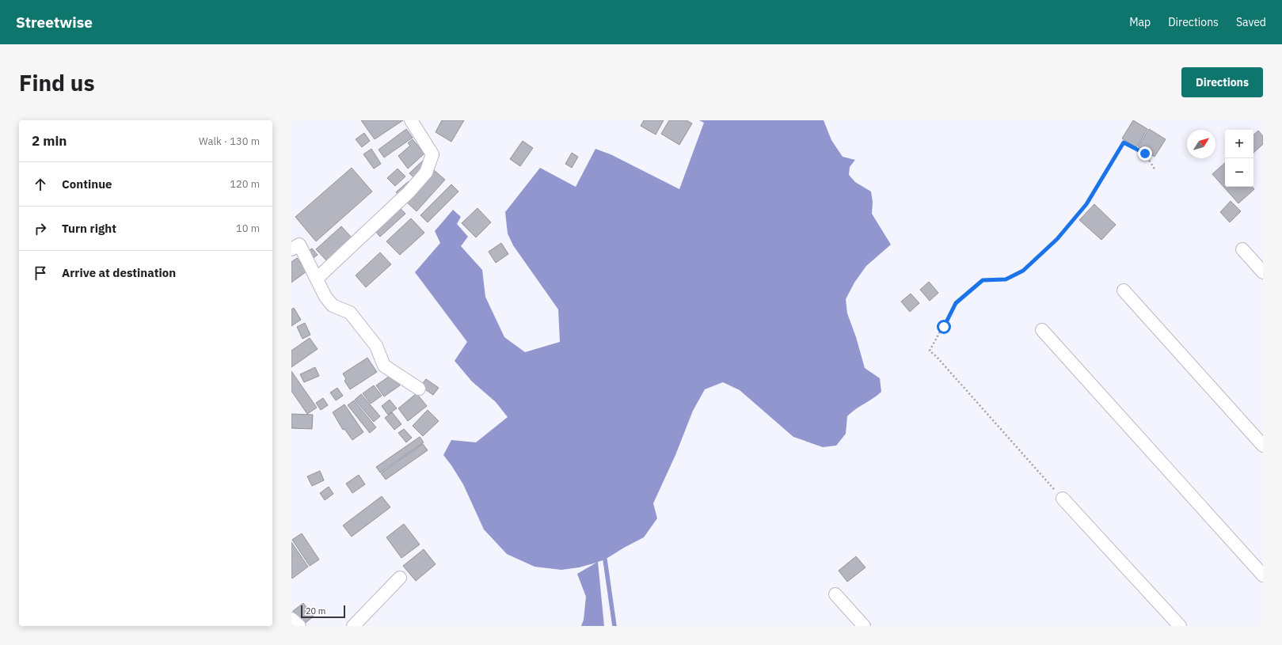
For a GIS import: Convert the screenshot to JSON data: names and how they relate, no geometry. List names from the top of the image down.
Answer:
{
  "scale_bar": "20 m",
  "north": "top right",
  "page": {
    "header": "Streetwise",
    "nav": ["Map", "Directions", "Saved"],
    "buttons": "Directions",
    "title": "Find us",
    "heading": ["2 min", "Walk · 130 m"],
    "map_buttons": ["+", "−"],
    "list": [
      ["Continue", "120 m"],
      ["Turn right", "10 m"],
      "Arrive at destination"
    ],
    "scale": "20 m"
  }
}
